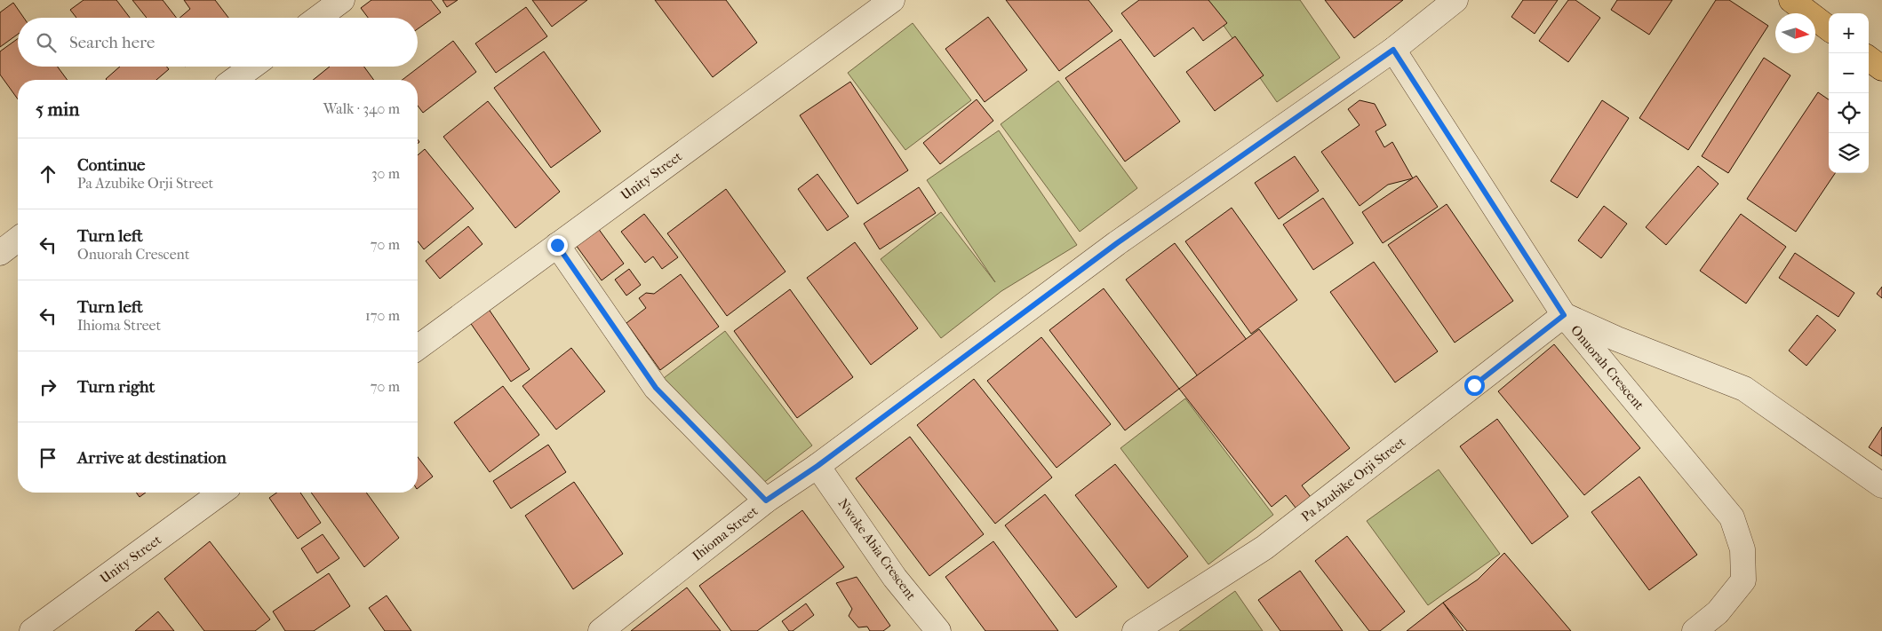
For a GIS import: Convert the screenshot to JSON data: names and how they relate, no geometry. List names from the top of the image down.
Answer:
{
  "streets": {
    "street": [
      "Unity Street",
      "Onuorah Crescent",
      "Pa Azubike Orji Street",
      "Ihioma Street",
      "Nwoke Abia Crescent"
    ]
  },
  "crossings": [
    ["Onuorah Crescent", "Pa Azubike Orji Street"],
    ["Onuorah Crescent", "Ihioma Street"],
    ["Ihioma Street", "Nwoke Abia Crescent"]
  ],
  "north": "right",
  "page": {
    "map_buttons": ["+", "−"],
    "search": "Search here",
    "heading": ["5 min", "Walk · 340 m"],
    "list": [
      ["Continue", "Pa Azubike Orji Street", "30 m"],
      ["Turn left", "Onuorah Crescent", "70 m"],
      ["Turn left", "Ihioma Street", "170 m"],
      ["Turn right", "70 m"],
      "Arrive at destination"
    ]
  }
}
